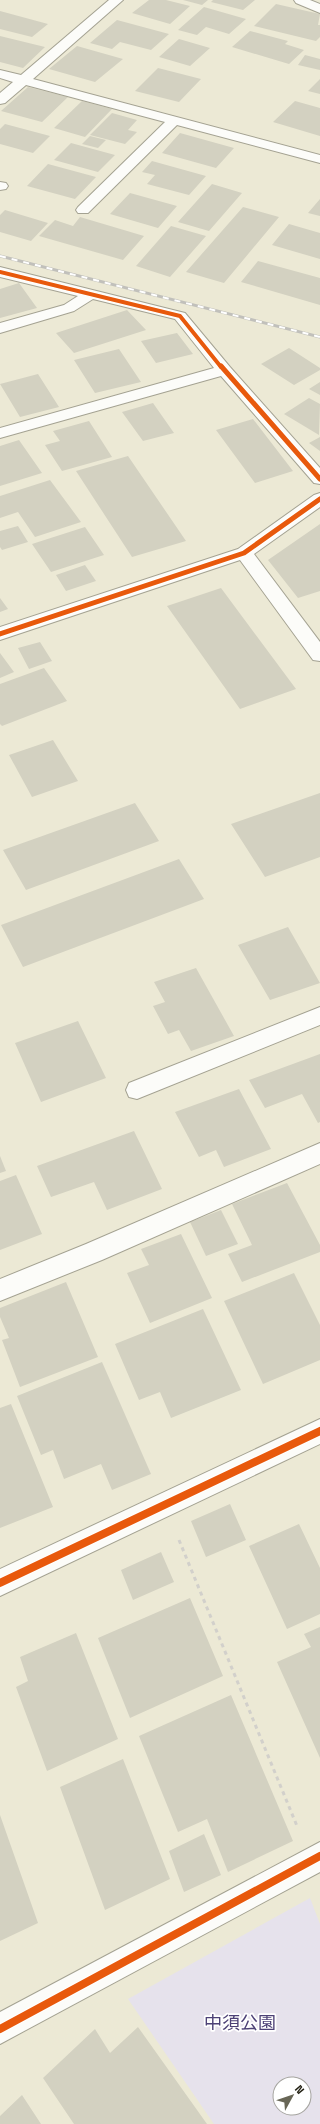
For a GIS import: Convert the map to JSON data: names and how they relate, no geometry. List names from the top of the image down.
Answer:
{
  "parks": ["中須公園"],
  "north": "top right"
}
